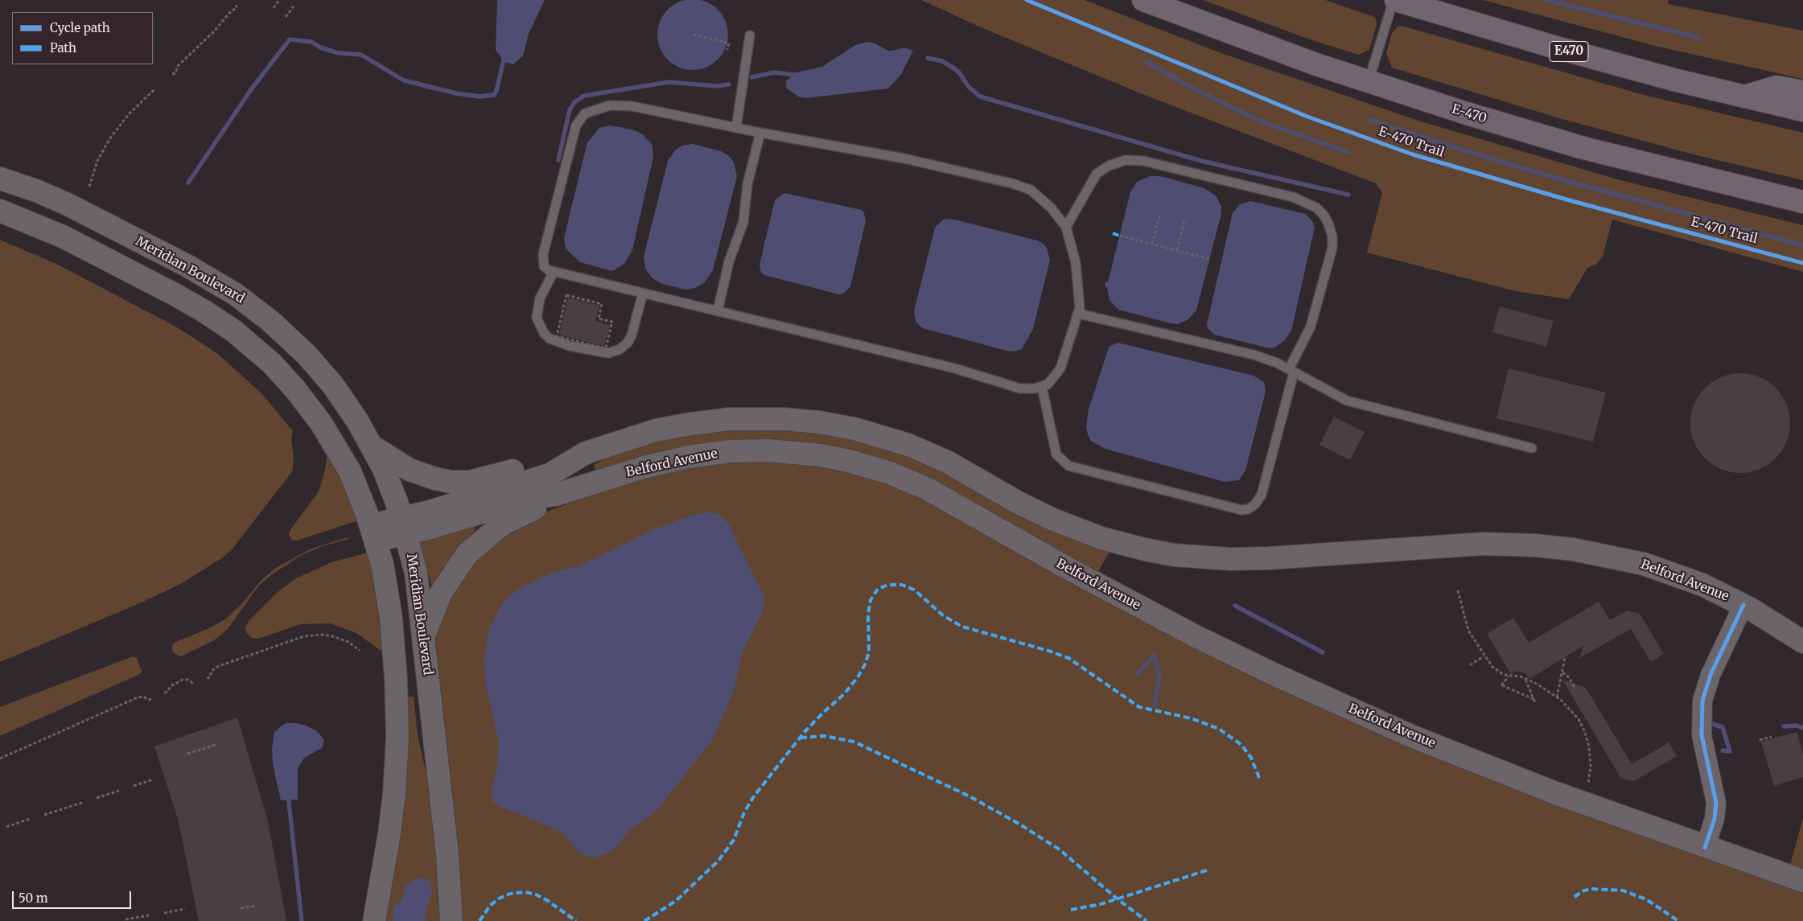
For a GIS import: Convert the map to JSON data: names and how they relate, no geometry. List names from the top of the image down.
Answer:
{
  "streets": {
    "highway": ["E470", "E-470"],
    "main road": ["Meridian Boulevard", "Belford Avenue"],
    "cycle path": ["E-470 Trail"]
  },
  "crossings": [
    ["Meridian Boulevard", "Belford Avenue"]
  ],
  "legend": ["Cycle path", "Path"],
  "scale_bar": "50 m"
}
